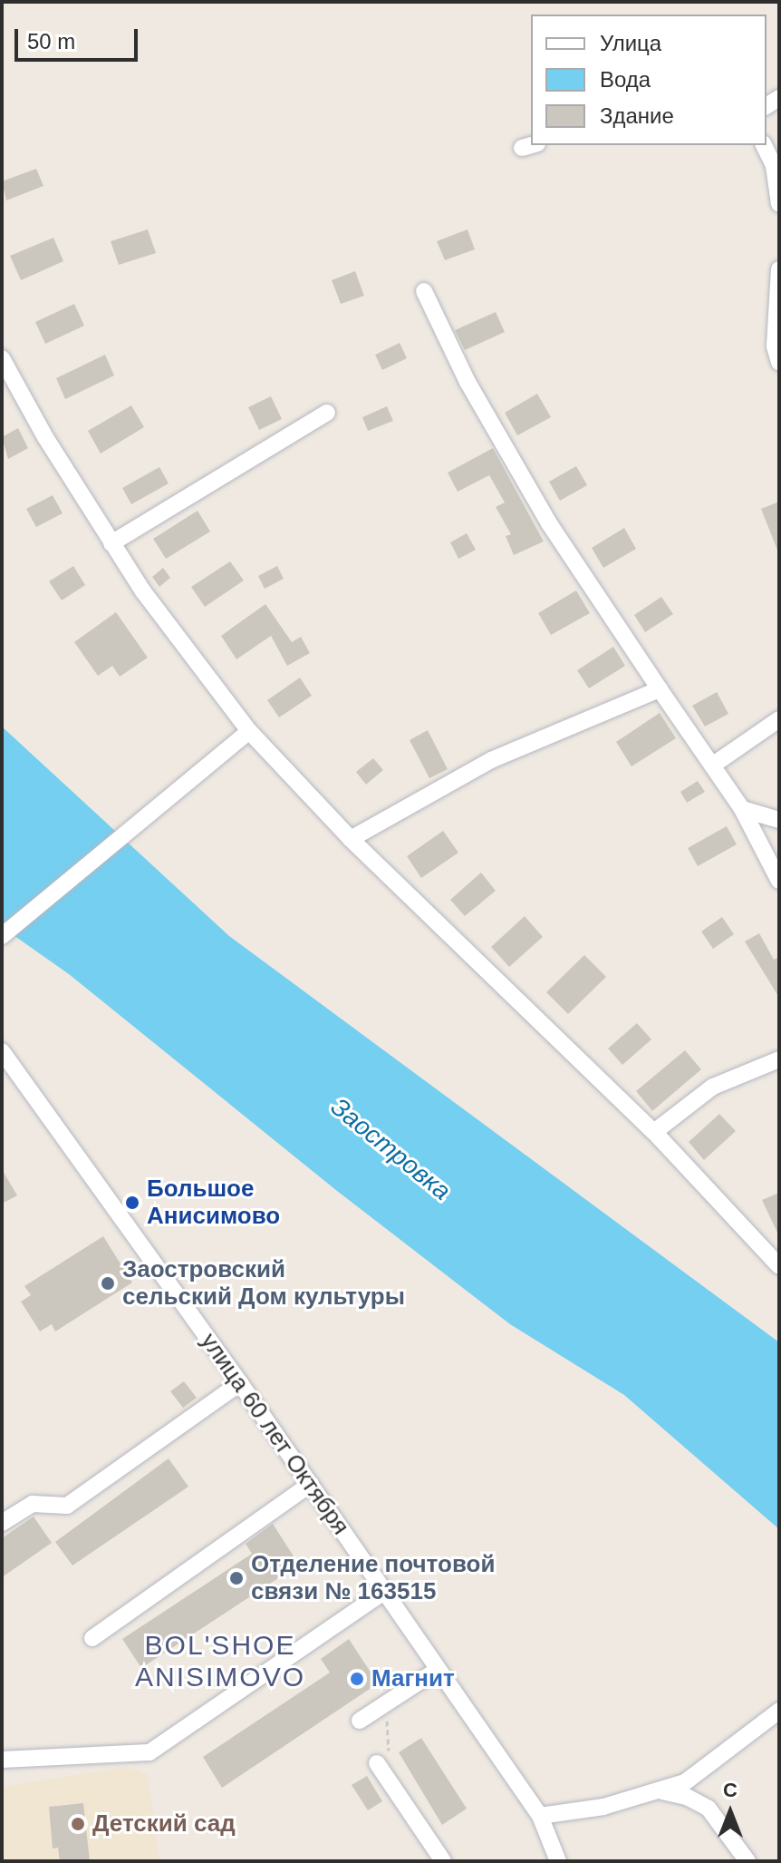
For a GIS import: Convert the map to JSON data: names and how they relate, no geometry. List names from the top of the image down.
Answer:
{
  "streets": {
    "street": ["улица 60 лет Октября"]
  },
  "districts": ["BOL'SHOE ANISIMOVO"],
  "water": ["Заостровка"],
  "places": [
    "Большое Анисимово",
    "Заостровский сельский Дом культуры",
    "Отделение почтовой связи № 163515",
    "Магнит",
    "Детский сад"
  ],
  "legend": ["Улица", "Вода", "Здание"],
  "scale_bar": "50 m",
  "north": "top"
}
